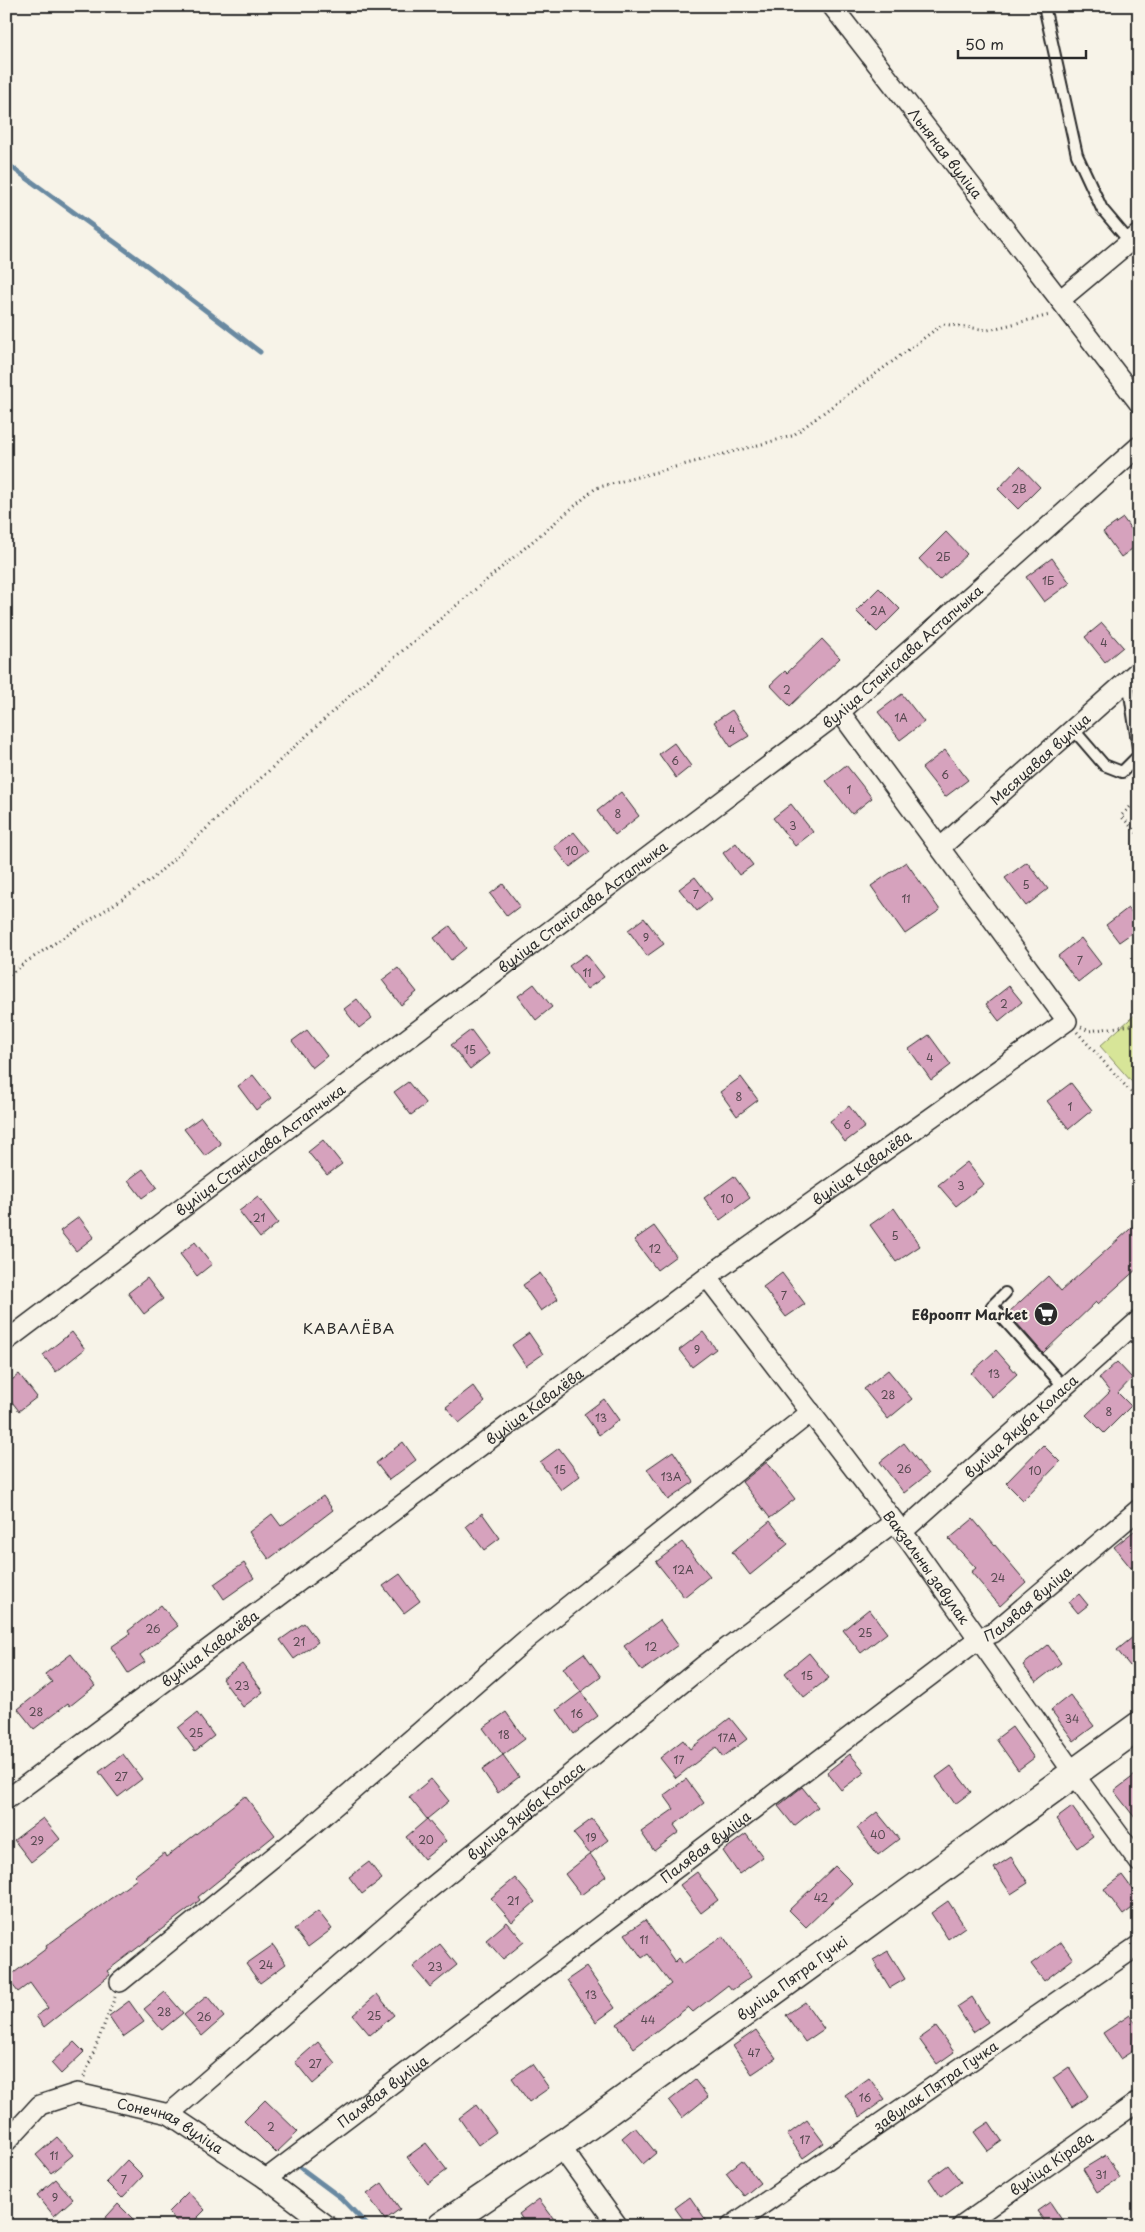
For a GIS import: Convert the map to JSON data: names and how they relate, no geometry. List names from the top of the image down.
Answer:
{
  "streets": {
    "street": [
      "Льняная вуліца",
      "вуліца Станіслава Астапчыка",
      "Месяцавая вуліца",
      "вуліца Кавалёва",
      "вуліца Якуба Коласа",
      "Вакзальны завулак",
      "Палявая вуліца",
      "вуліца Пятра Гучкі",
      "завулак Пятра Гучка",
      "Сонечная вуліца",
      "вуліца Кірава"
    ]
  },
  "crossings": [
    ["вуліца Кавалёва", "Вакзальны завулак"],
    ["вуліца Якуба Коласа", "Вакзальны завулак"],
    ["вуліца Якуба Коласа", "Сонечная вуліца"],
    ["Вакзальны завулак", "Палявая вуліца"],
    ["Вакзальны завулак", "вуліца Пятра Гучкі"],
    ["Палявая вуліца", "Сонечная вуліца"]
  ],
  "districts": ["КАВАЛЁВА"],
  "places": {
    "supermarket": ["Евроопт Market"]
  },
  "house_numbers": [
    "2В",
    "2Б",
    "1Б",
    "2А",
    "4",
    "2",
    "1А",
    "4",
    "6",
    "6",
    "1",
    "8",
    "3",
    "10",
    "5",
    "7",
    "11",
    "9",
    "7",
    "11",
    "2",
    "15",
    "4",
    "8",
    "1",
    "6",
    "3",
    "10",
    "21",
    "5",
    "12",
    "7",
    "9",
    "13",
    "28",
    "8",
    "13",
    "26",
    "15",
    "10",
    "13А",
    "12А",
    "24",
    "26",
    "25",
    "21",
    "12",
    "15",
    "23",
    "28",
    "16",
    "34",
    "25",
    "18",
    "17А",
    "17",
    "27",
    "40",
    "19",
    "20",
    "29",
    "42",
    "21",
    "11",
    "24",
    "23",
    "13",
    "28",
    "25",
    "26",
    "44",
    "47",
    "27",
    "16",
    "2",
    "17",
    "11",
    "31",
    "7",
    "9"
  ],
  "scale_bar": "50 m"
}
